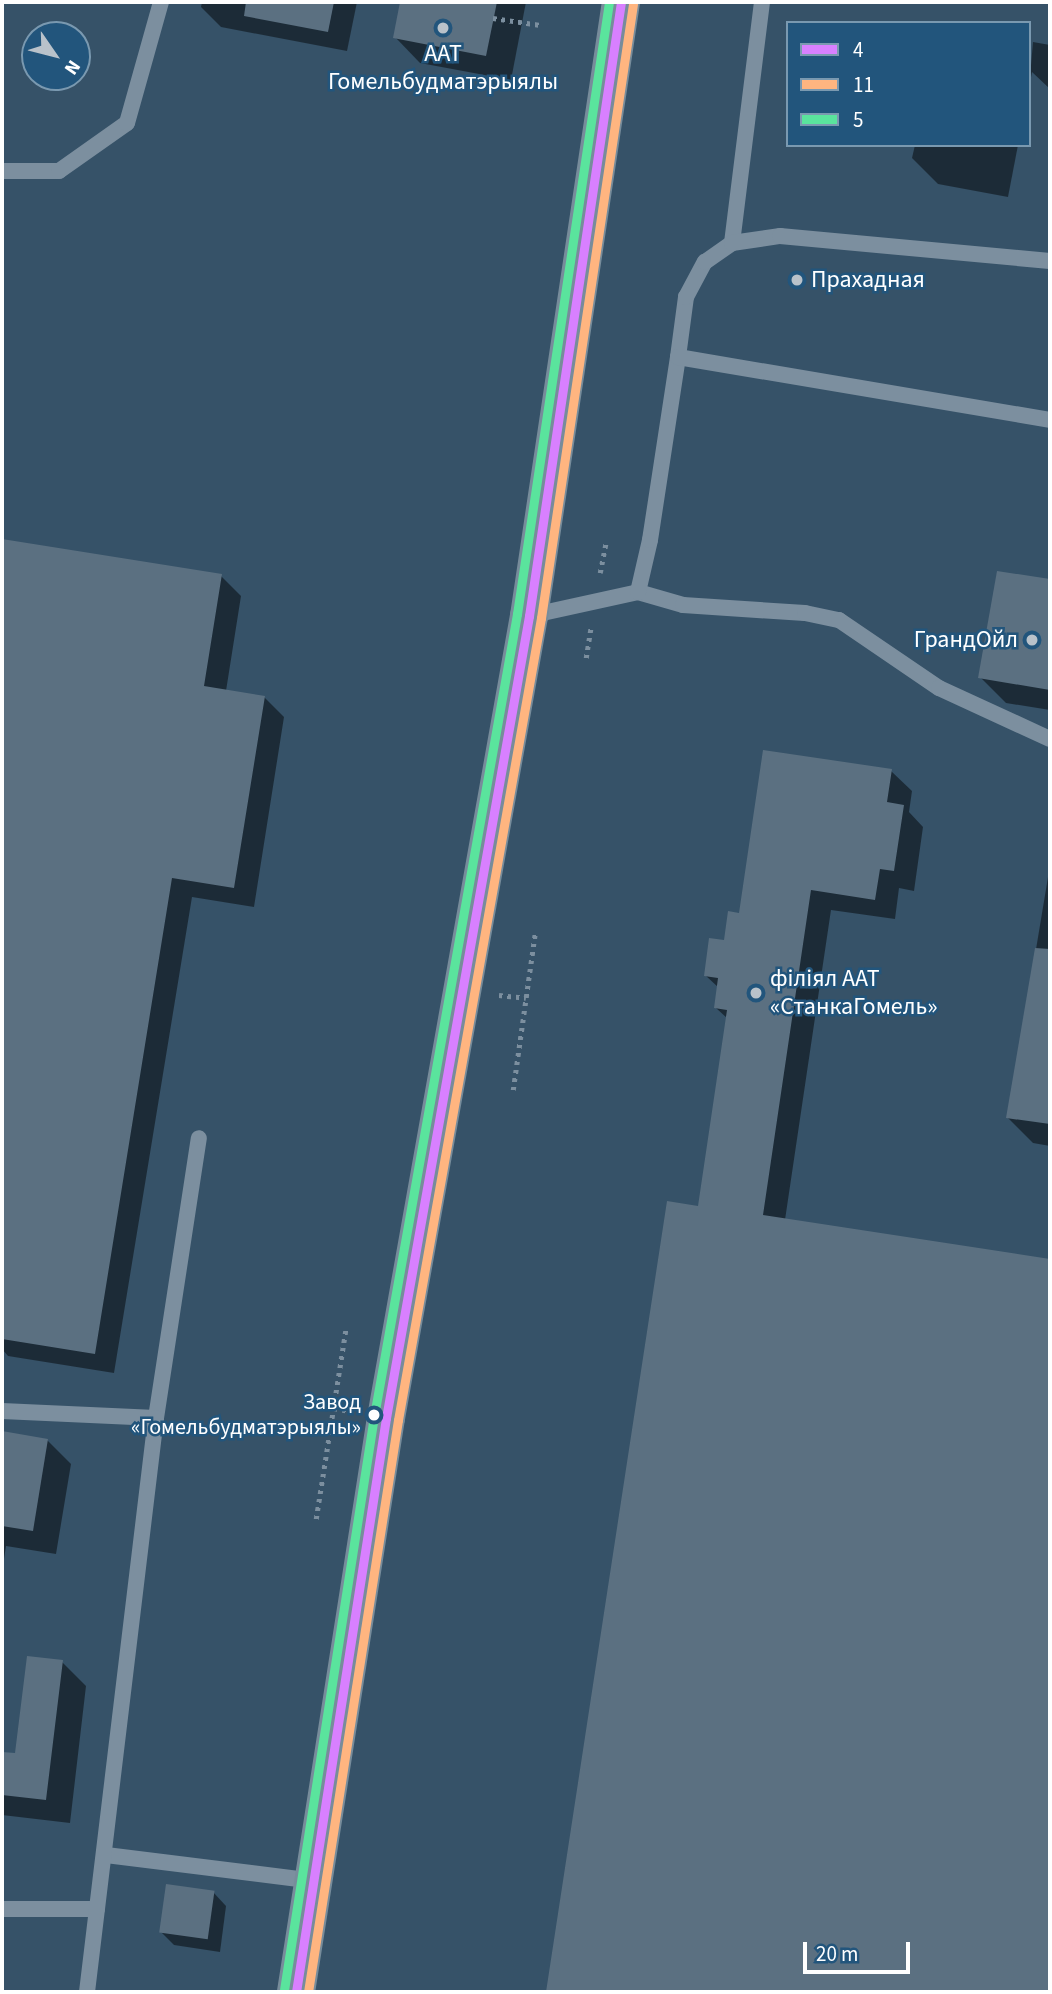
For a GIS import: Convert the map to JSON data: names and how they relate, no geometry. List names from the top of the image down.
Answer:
{
  "places": [
    "ААТ Гомельбудматэрыялы",
    "Прахадная",
    "ГрандОйл",
    "філіял ААТ «СтанкаГомель»",
    "Завод «Гомельбудматэрыялы»"
  ],
  "lines": ["transit line 4", "transit line 5", "transit line 11"],
  "legend": ["4", "11", "5"],
  "scale_bar": "20 m",
  "north": "bottom right"
}
